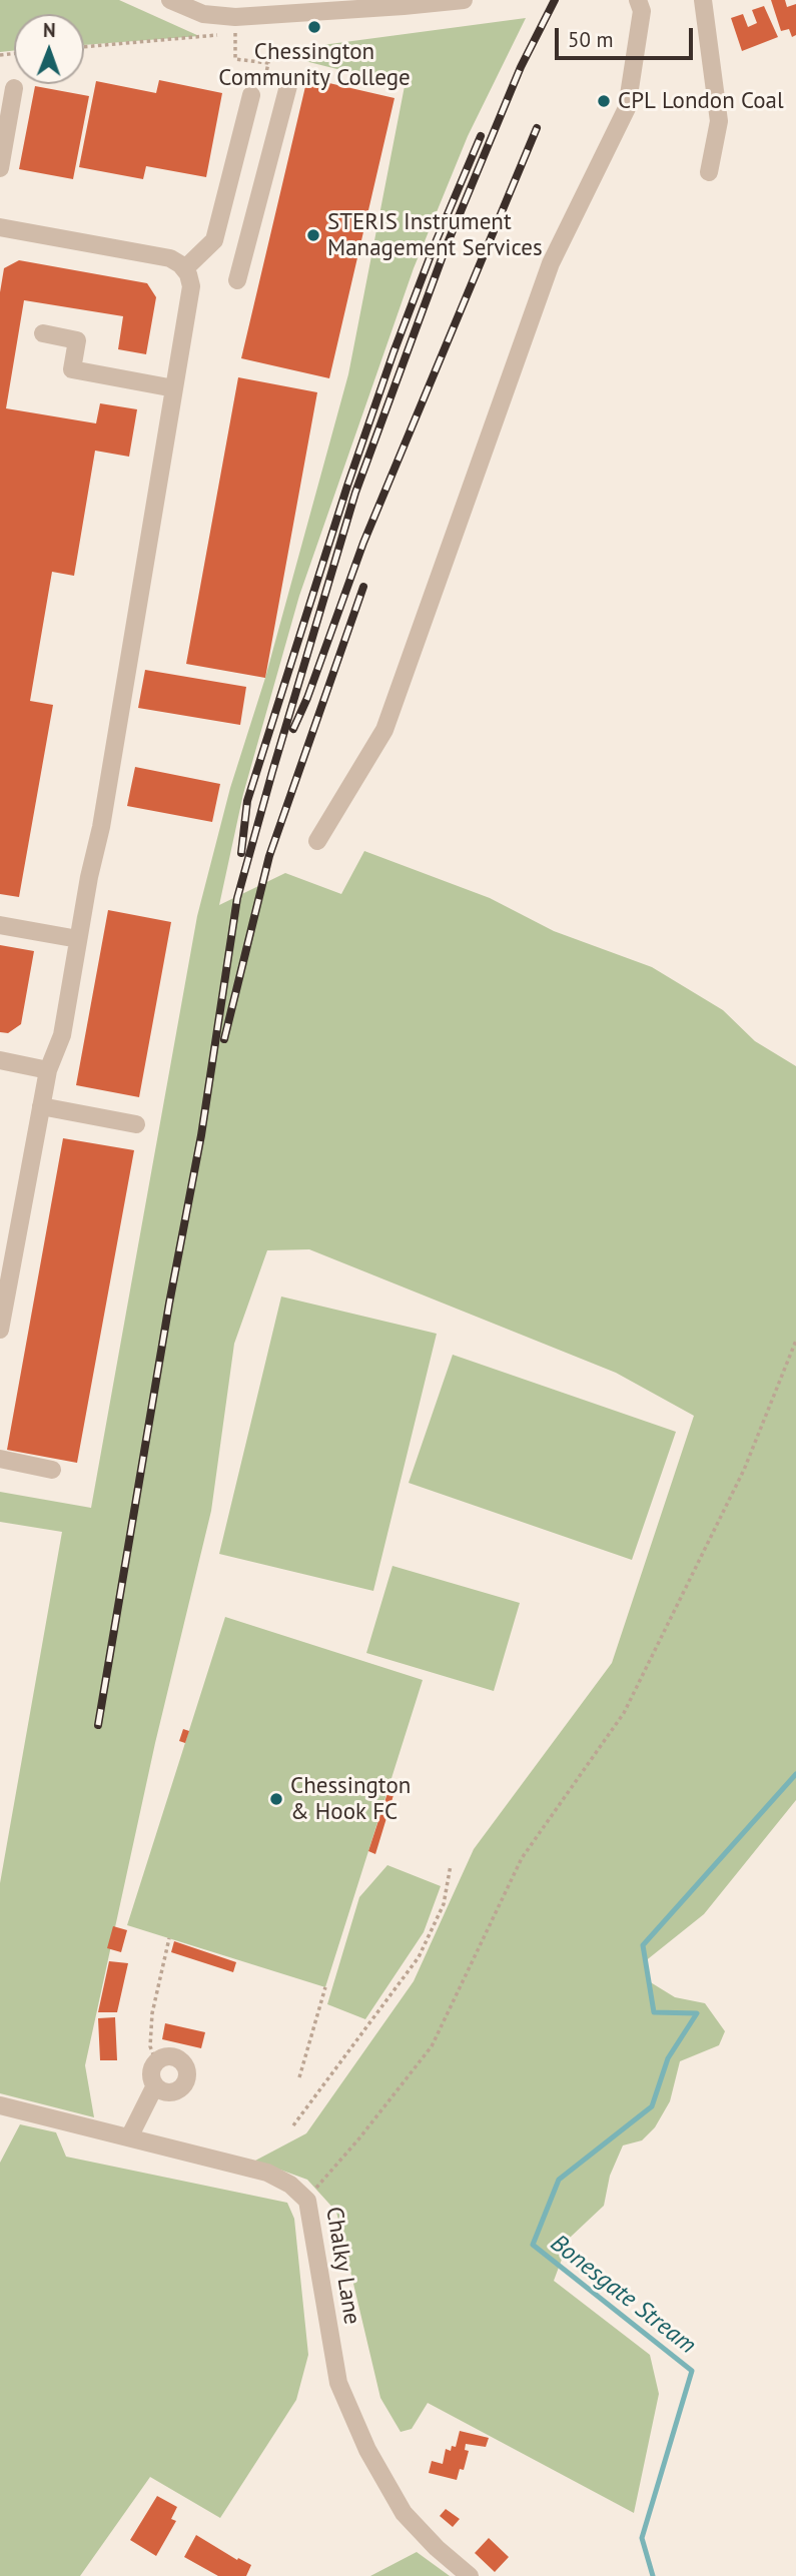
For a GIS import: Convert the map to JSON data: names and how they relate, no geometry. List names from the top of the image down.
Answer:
{
  "streets": {
    "street": ["Chalky Lane"]
  },
  "water": ["Bonesgate Stream"],
  "places": [
    "Chessington Community College",
    "CPL London Coal",
    "STERIS Instrument Management Services",
    "Chessington & Hook FC"
  ],
  "scale_bar": "50 m",
  "north": "top"
}
